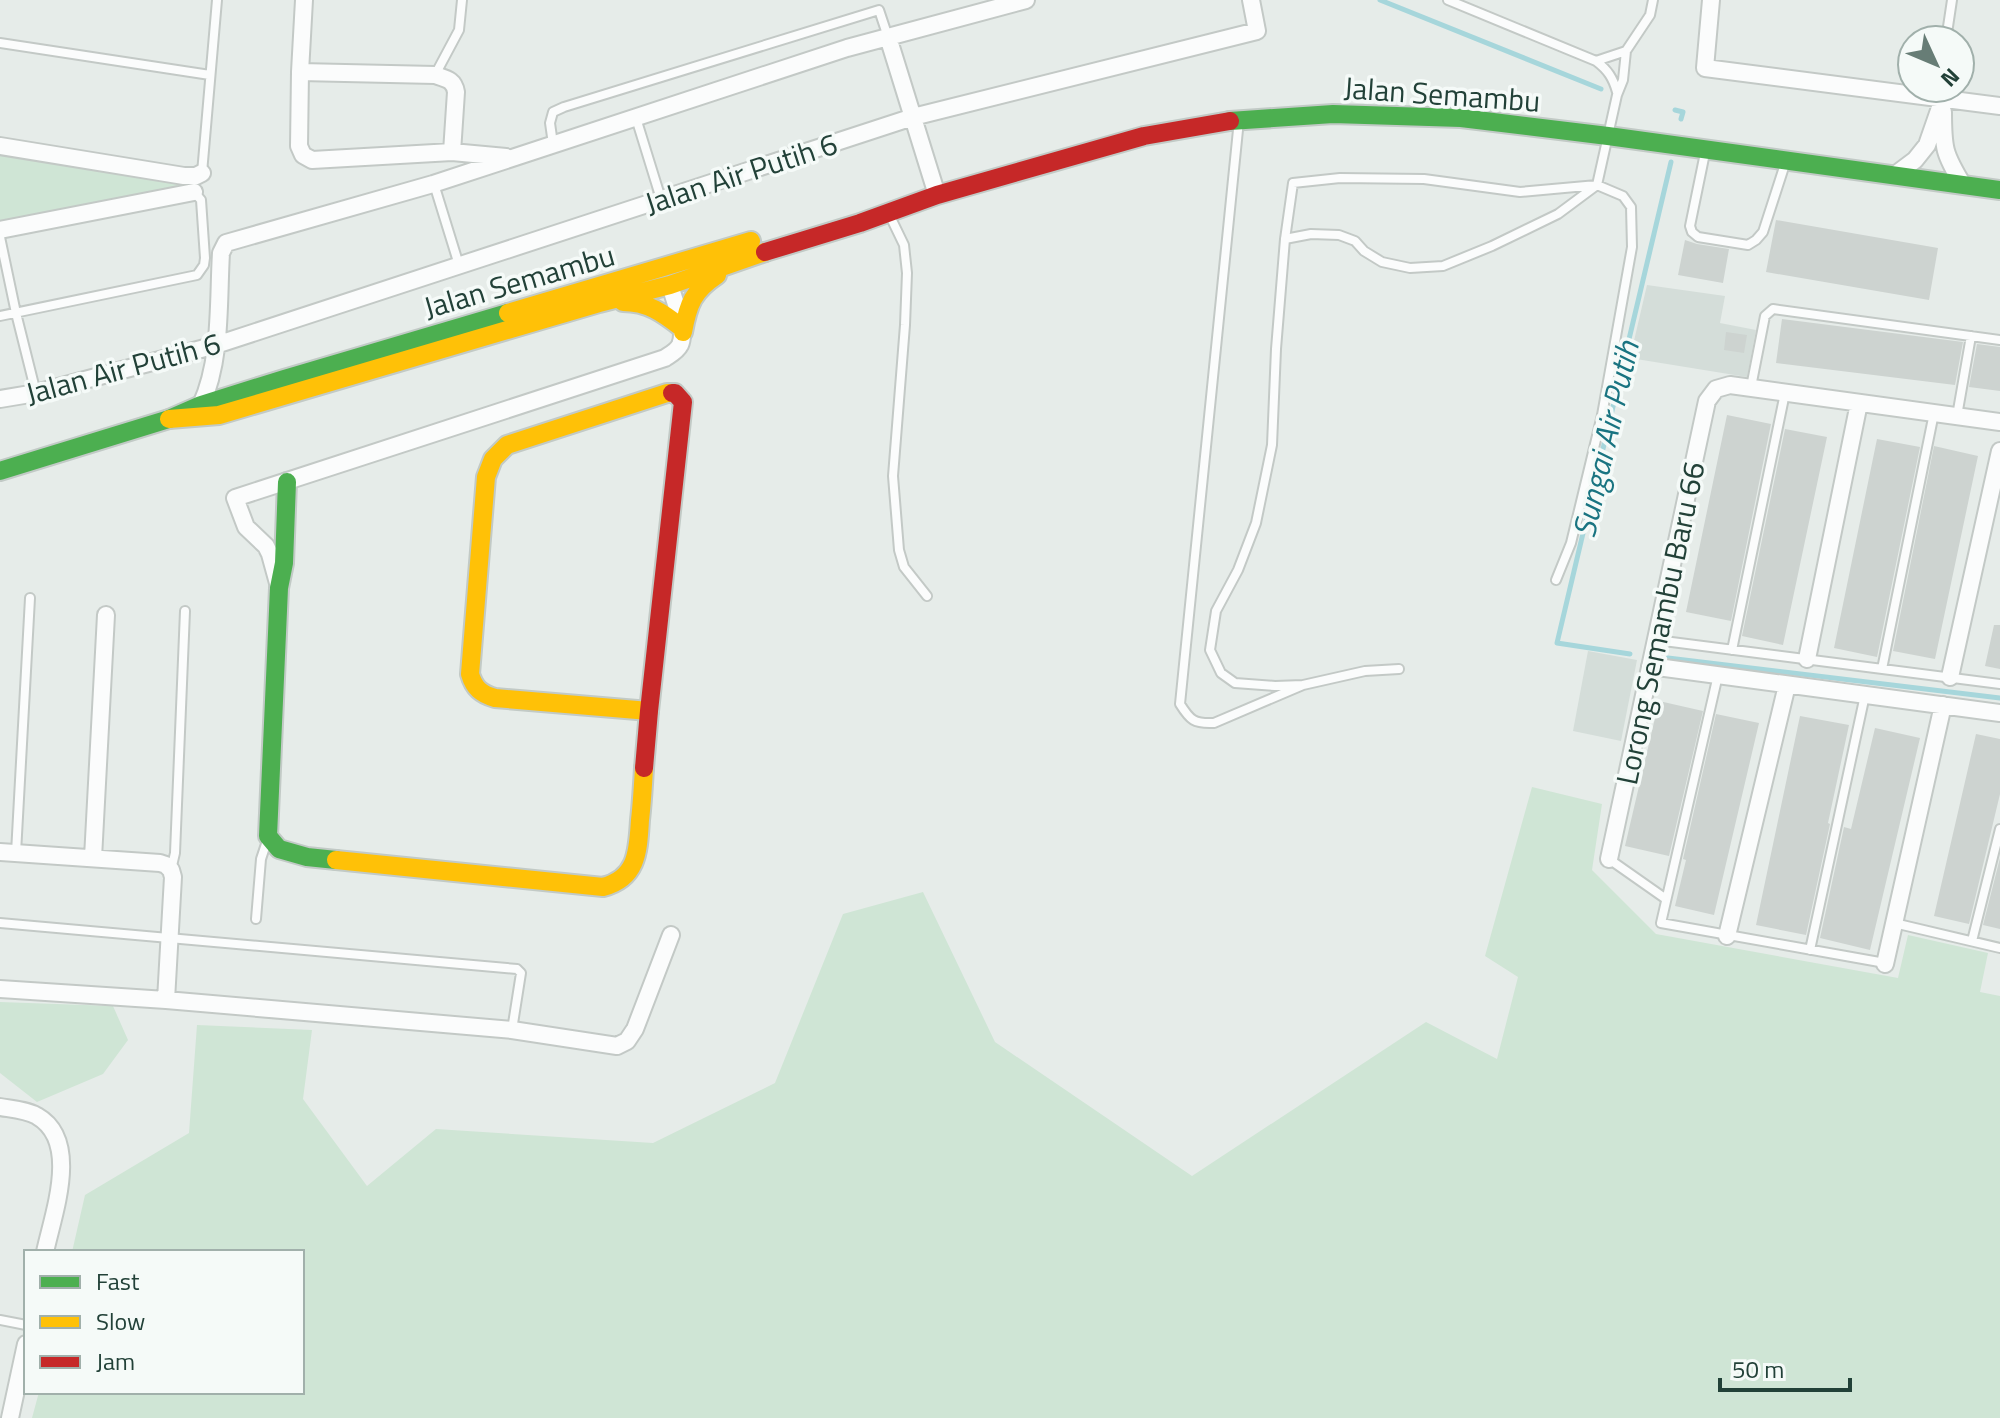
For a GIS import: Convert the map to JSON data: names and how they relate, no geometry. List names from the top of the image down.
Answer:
{
  "streets": {
    "main road": ["Jalan Semambu"],
    "street": ["Jalan Air Putih 6", "Lorong Semambu Baru 66"]
  },
  "water": ["Sungai Air Putih"],
  "legend": ["Fast", "Slow", "Jam"],
  "scale_bar": "50 m",
  "north": "bottom right"
}
